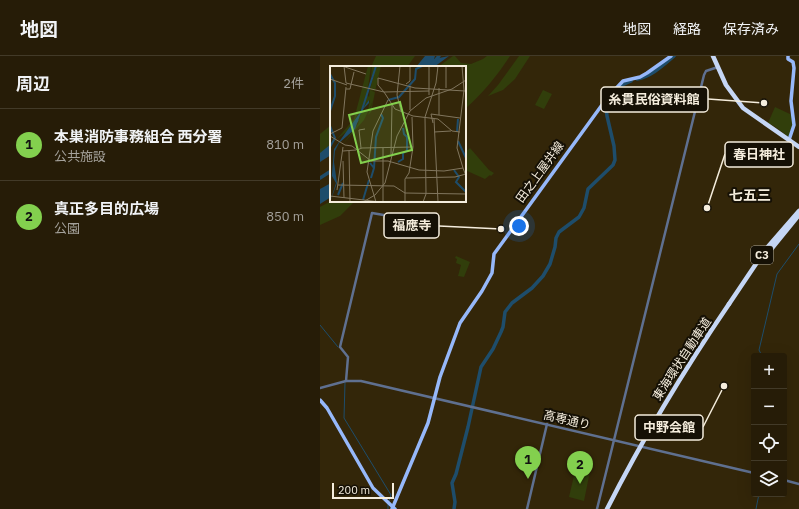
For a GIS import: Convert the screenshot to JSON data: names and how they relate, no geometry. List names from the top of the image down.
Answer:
{
  "streets": {
    "highway": ["C3", "東海環状自動車道"],
    "main road": ["田之上屋井線"],
    "street": ["高専通り"]
  },
  "crossings": [
    ["田之上屋井線", "高専通り"]
  ],
  "districts": ["七五三"],
  "places": [
    "糸貫民俗資料館",
    "春日神社",
    "福應寺",
    "中野会館"
  ],
  "scale_bar": "200 m",
  "page": {
    "header": "地図",
    "nav": ["地図", "経路", "保存済み"],
    "heading": ["周辺", "2件"],
    "list": [
      {
        "mark": "1",
        "name": "本巣消防事務組合 西分署",
        "note": "公共施設",
        "value": "810 m"
      },
      {
        "mark": "2",
        "name": "真正多目的広場",
        "note": "公園",
        "value": "850 m"
      }
    ],
    "map_buttons": ["+", "−"],
    "pins": ["1", "2"],
    "scale": "200 m"
  }
}
